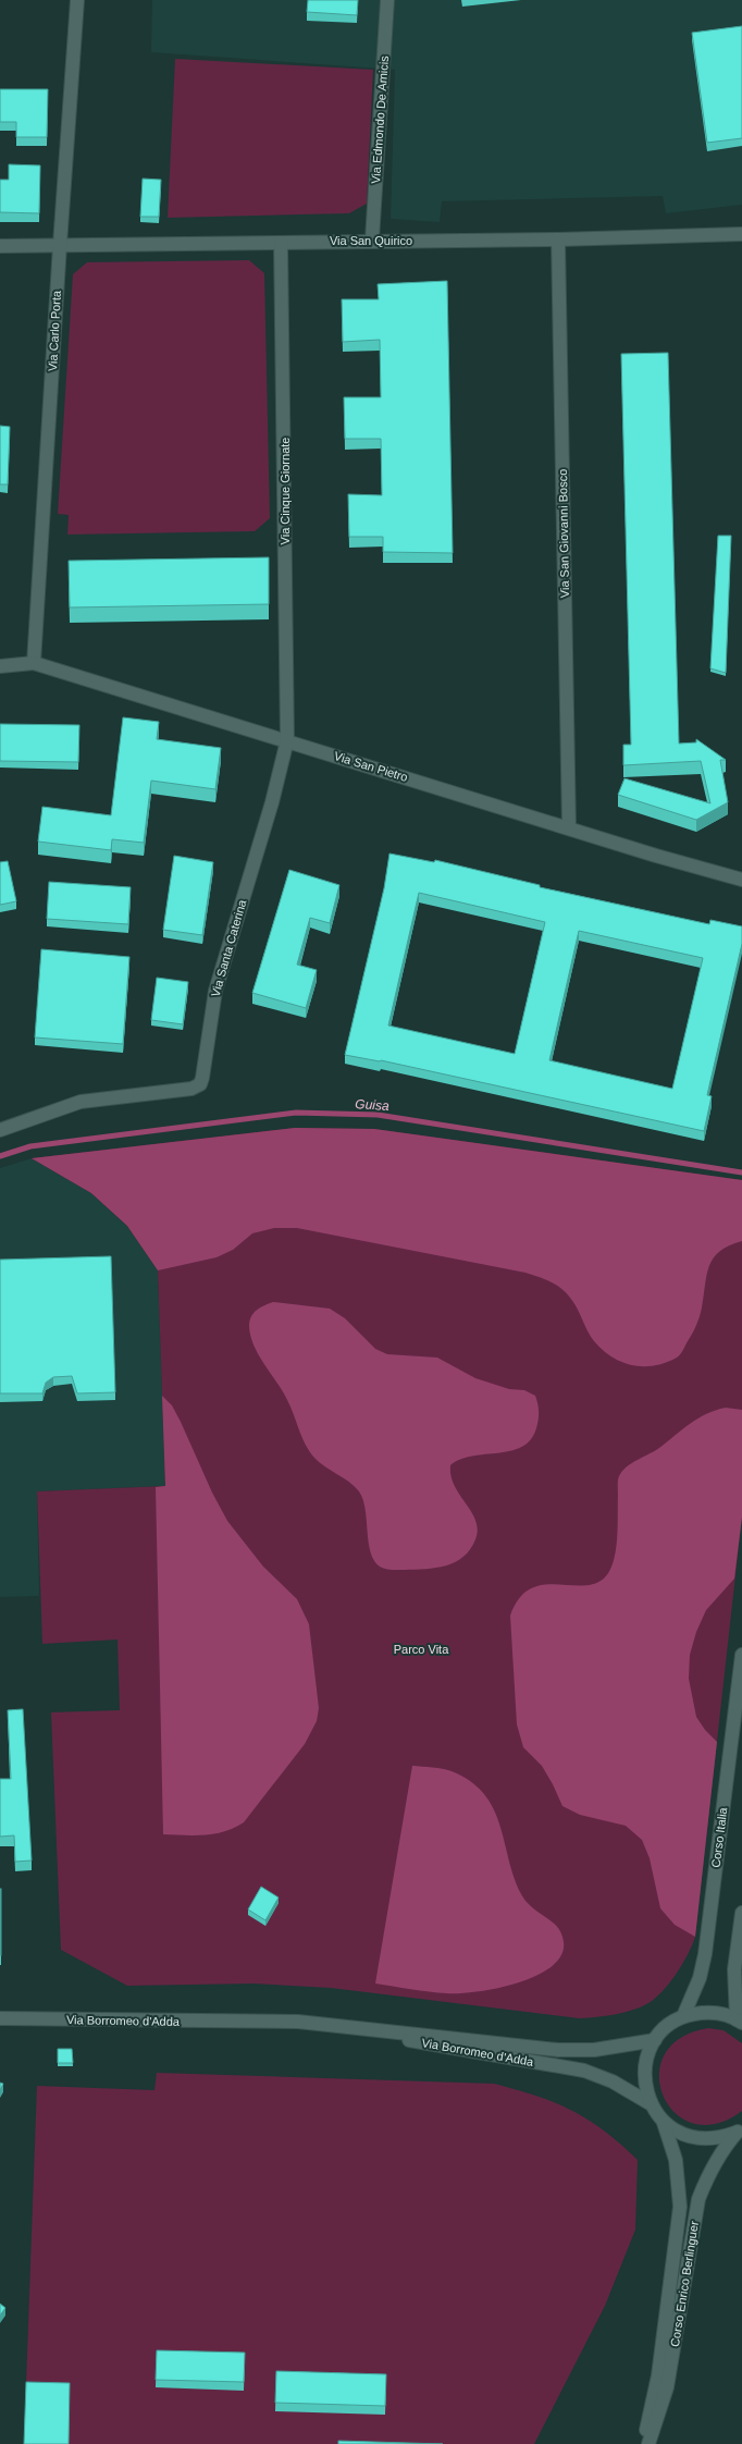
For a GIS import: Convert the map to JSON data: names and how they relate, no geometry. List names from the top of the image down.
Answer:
{
  "streets": {
    "street": [
      "Via Edmondo De Amicis",
      "Via San Quirico",
      "Via Carlo Porta",
      "Via Cinque Giornate",
      "Via San Giovanni Bosco",
      "Via San Pietro",
      "Via Santa Caterina",
      "Corso Italia",
      "Via Borromeo d'Adda",
      "Corso Enrico Berlinguer"
    ]
  },
  "crossings": [
    ["Via Edmondo De Amicis", "Via San Quirico"],
    ["Via San Quirico", "Via Carlo Porta"],
    ["Via San Quirico", "Via Cinque Giornate"],
    ["Via San Quirico", "Via San Giovanni Bosco"],
    ["Via Carlo Porta", "Via San Pietro"],
    ["Via Cinque Giornate", "Via San Pietro"],
    ["Via Cinque Giornate", "Via Santa Caterina"],
    ["Via San Giovanni Bosco", "Via San Pietro"],
    ["Via San Pietro", "Via Santa Caterina"]
  ],
  "water": ["Guisa"],
  "parks": ["Parco Vita"]
}
